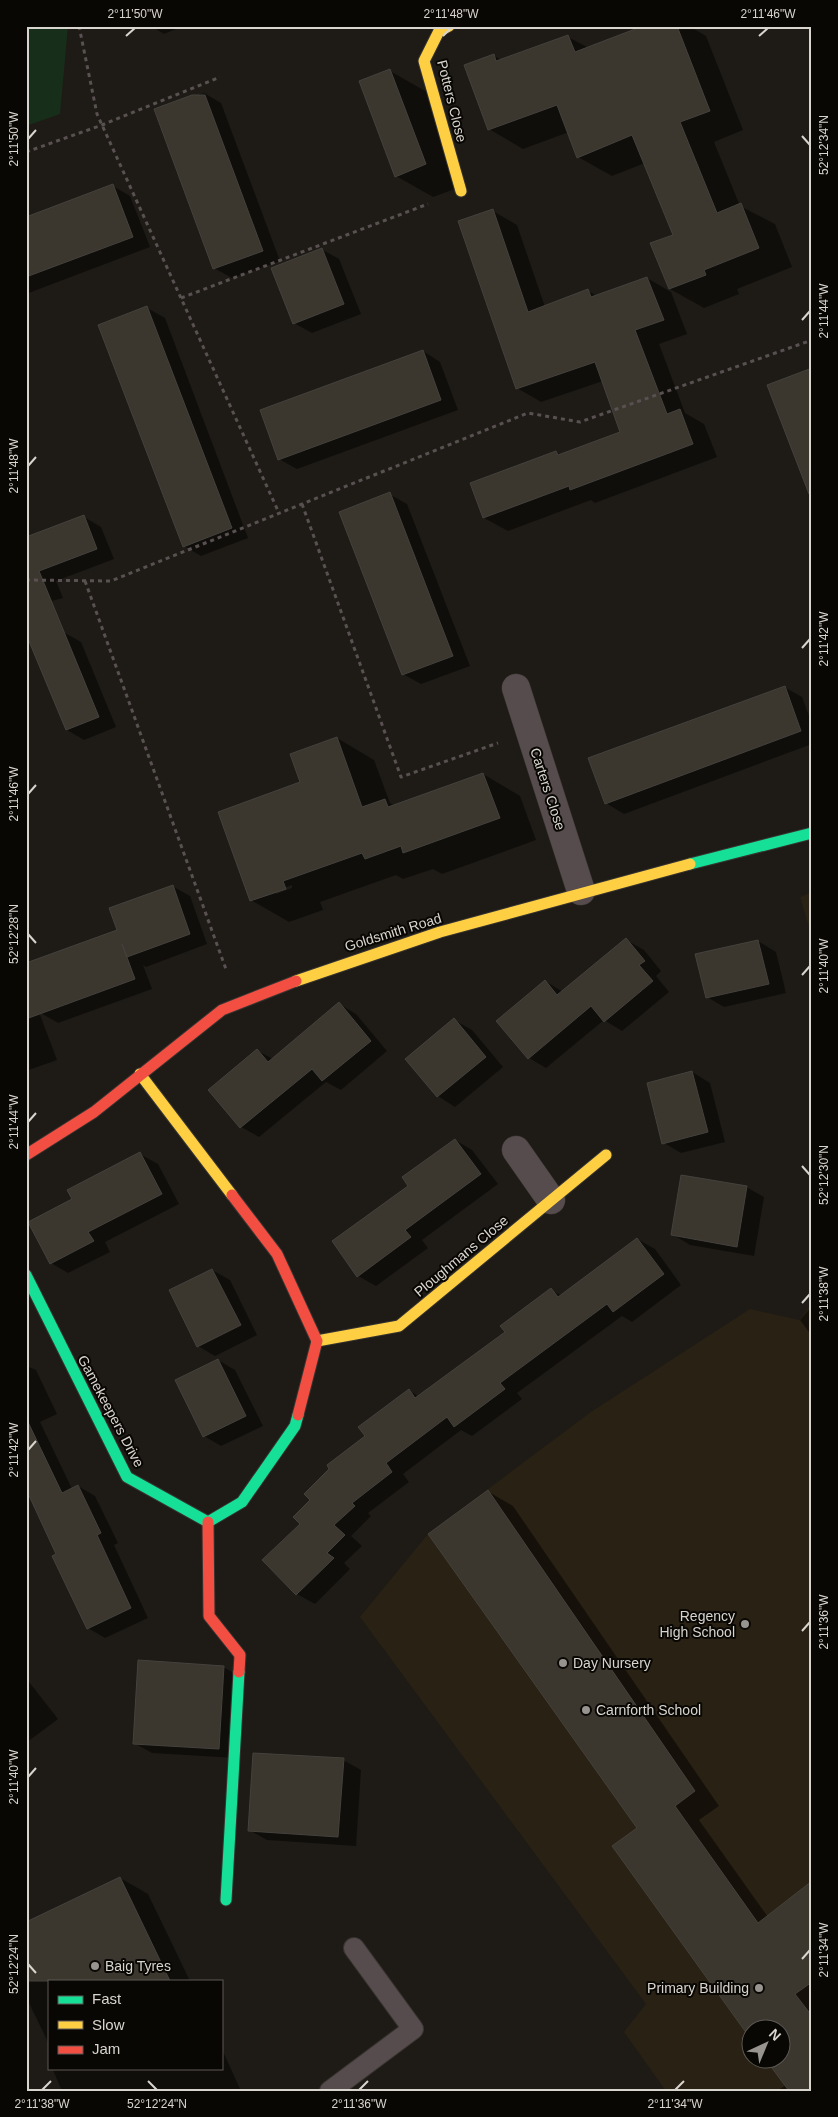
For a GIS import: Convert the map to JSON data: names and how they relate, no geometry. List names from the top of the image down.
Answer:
{
  "streets": {
    "street": [
      "Potters Close",
      "Carters Close",
      "Goldsmith Road",
      "Ploughmans Close",
      "Gamekeepers Drive"
    ]
  },
  "crossings": [
    ["Carters Close", "Goldsmith Road"]
  ],
  "places": [
    "Regency High School",
    "Day Nursery",
    "Carnforth School",
    "Baig Tyres",
    "Primary Building"
  ],
  "legend": ["Fast", "Slow", "Jam"],
  "north": "top right",
  "coordinates": [
    "2°11'50\"W",
    "2°11'48\"W",
    "2°11'46\"W",
    "52°12'34\"N",
    "2°11'44\"W",
    "2°11'42\"W",
    "52°12'28\"N",
    "2°11'40\"W",
    "52°12'30\"N",
    "2°11'38\"W",
    "2°11'36\"W",
    "2°11'34\"W",
    "52°12'24\"N"
  ]
}
